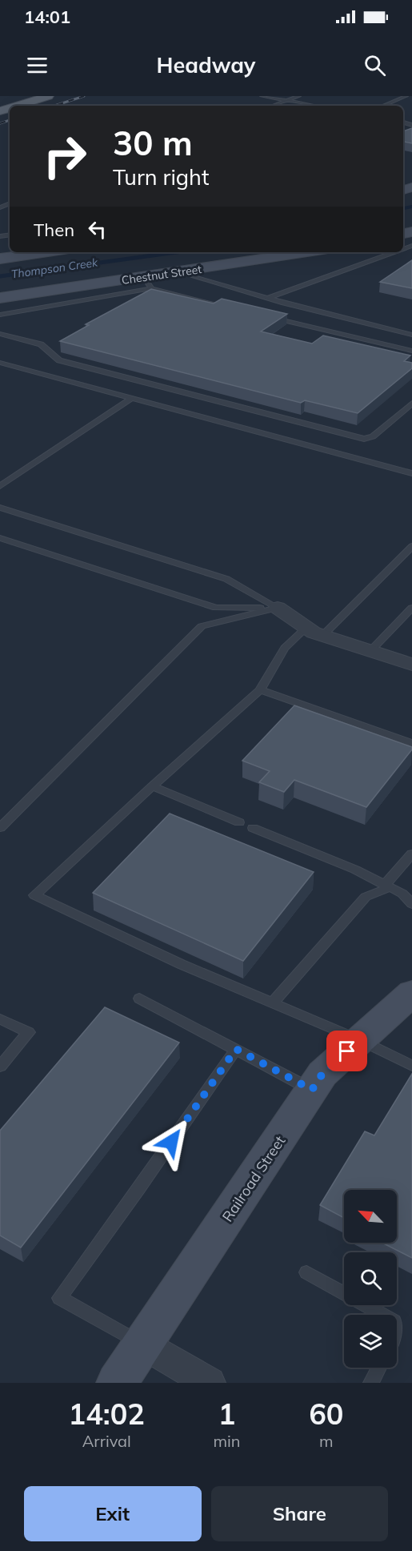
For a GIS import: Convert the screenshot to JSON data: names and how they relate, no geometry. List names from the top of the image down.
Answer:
{
  "streets": {
    "street": ["Chestnut Street", "Railroad Street"]
  },
  "water": ["Thompson Creek"],
  "north": "top left",
  "page": {
    "status": "14:01",
    "header": "Headway",
    "turn": ["30 m", "Turn right"],
    "then": "Then",
    "eta": [
      "14:02",
      "Arrival",
      "1",
      "min",
      "60",
      "m"
    ],
    "buttons": ["Exit", "Share"]
  }
}
